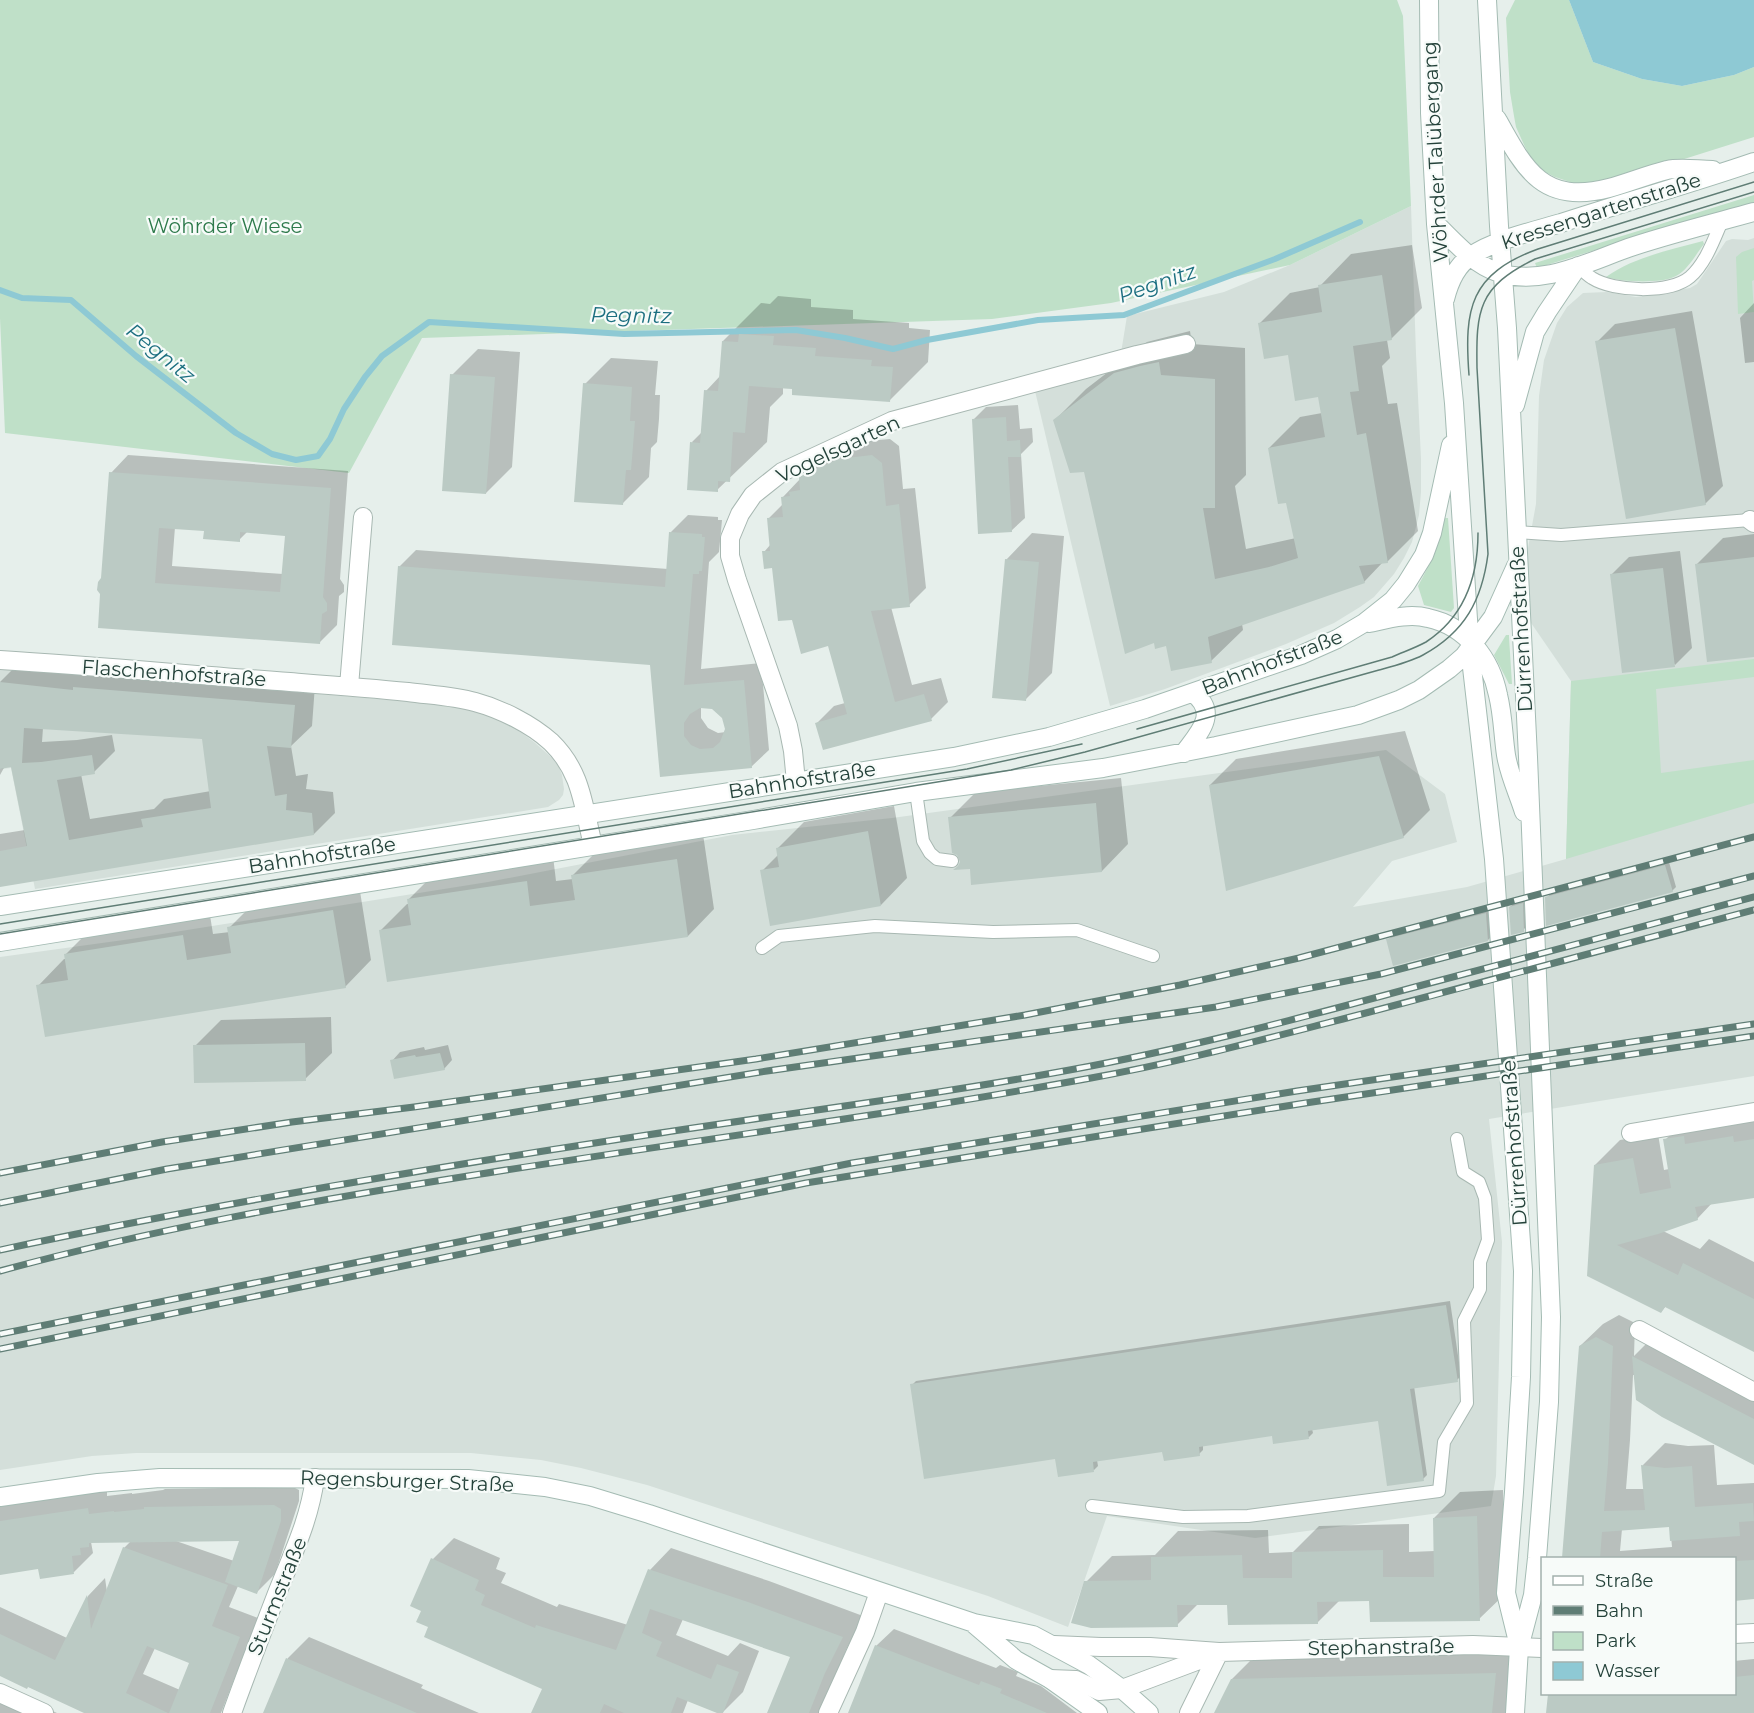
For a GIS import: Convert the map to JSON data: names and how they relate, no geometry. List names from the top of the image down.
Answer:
{
  "streets": {
    "main road": [
      "Wöhrder Talübergang",
      "Kressengartenstraße",
      "Vogelsgarten",
      "Dürrenhofstraße",
      "Bahnhofstraße",
      "Flaschenhofstraße",
      "Regensburger Straße",
      "Sturmstraße",
      "Stephanstraße"
    ]
  },
  "crossings": [
    ["Wöhrder Talübergang", "Kressengartenstraße"],
    ["Wöhrder Talübergang", "Dürrenhofstraße"],
    ["Kressengartenstraße", "Dürrenhofstraße"],
    ["Vogelsgarten", "Bahnhofstraße"],
    ["Dürrenhofstraße", "Bahnhofstraße"],
    ["Dürrenhofstraße", "Stephanstraße"],
    ["Bahnhofstraße", "Flaschenhofstraße"],
    ["Regensburger Straße", "Sturmstraße"],
    ["Regensburger Straße", "Stephanstraße"]
  ],
  "water": ["Pegnitz"],
  "parks": ["Wöhrder Wiese"],
  "legend": [
    "Straße",
    "Bahn",
    "Park",
    "Wasser"
  ]
}
